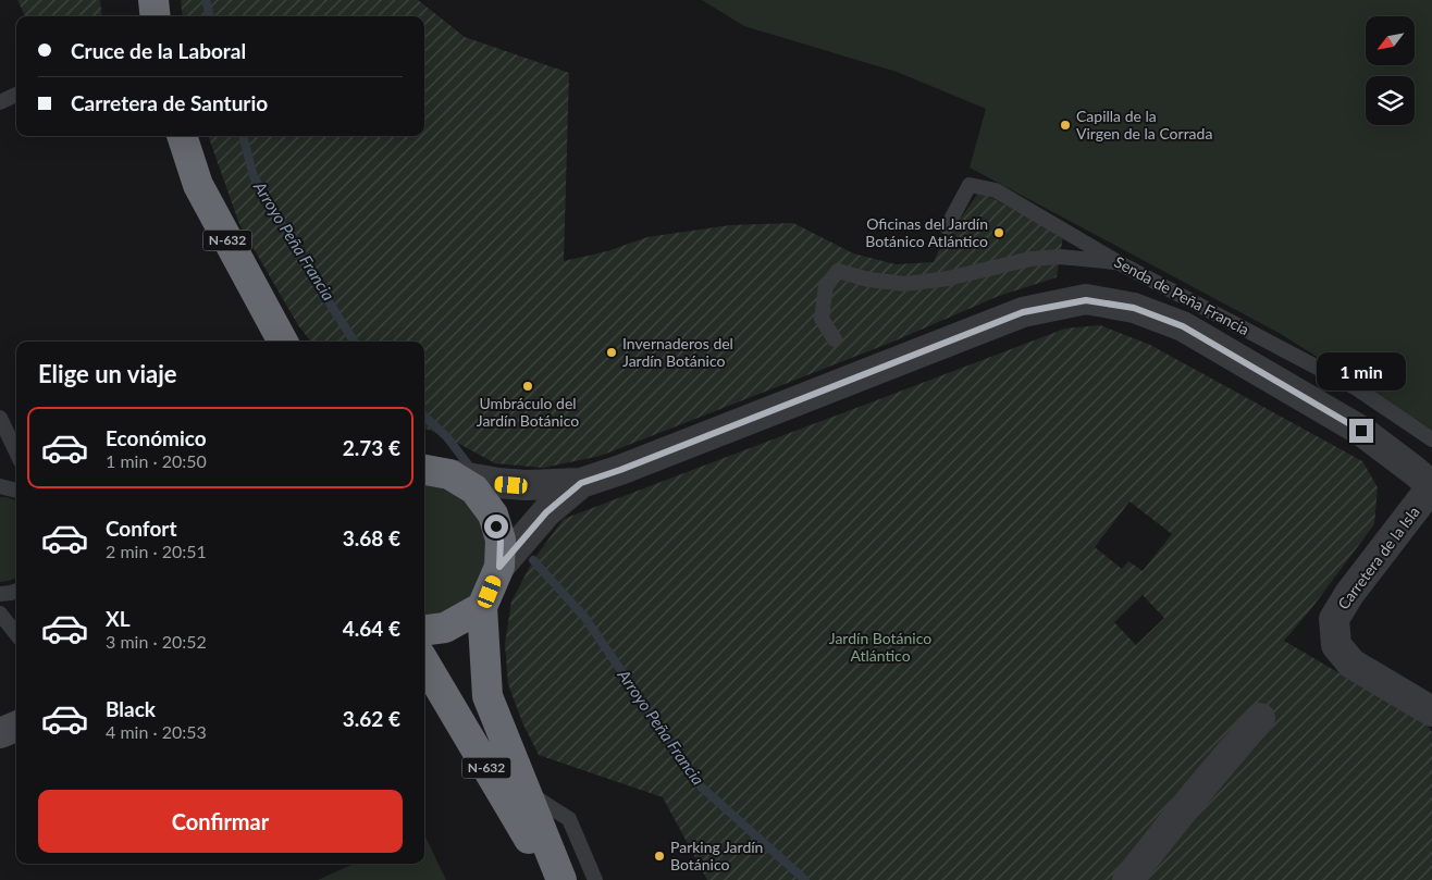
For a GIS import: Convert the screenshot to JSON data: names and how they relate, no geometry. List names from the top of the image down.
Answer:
{
  "streets": {
    "highway": ["N-632"],
    "street": ["Carretera de la Isla"],
    "lane": ["Senda de Peña Francia"]
  },
  "water": ["Arroyo Peña Francia"],
  "parks": ["Jardín Botánico Atlántico"],
  "places": [
    "Capilla de la Virgen de la Corrada",
    "Oficinas del Jardín Botánico Atlántico",
    "Invernaderos del Jardín Botánico",
    "Umbráculo del Jardín Botánico",
    "Parking Jardín Botánico"
  ],
  "north": "bottom left",
  "page": {
    "banner": ["Cruce de la Laboral", "Carretera de Santurio"],
    "heading": "Elige un viaje",
    "bubble": "1 min",
    "list": [
      {
        "name": "Económico",
        "note": "1 min · 20:50",
        "value": "2.73 €"
      },
      {
        "name": "Confort",
        "note": "2 min · 20:51",
        "value": "3.68 €"
      },
      {
        "name": "XL",
        "note": "3 min · 20:52",
        "value": "4.64 €"
      },
      {
        "name": "Black",
        "note": "4 min · 20:53",
        "value": "3.62 €"
      }
    ],
    "buttons": "Confirmar"
  }
}
